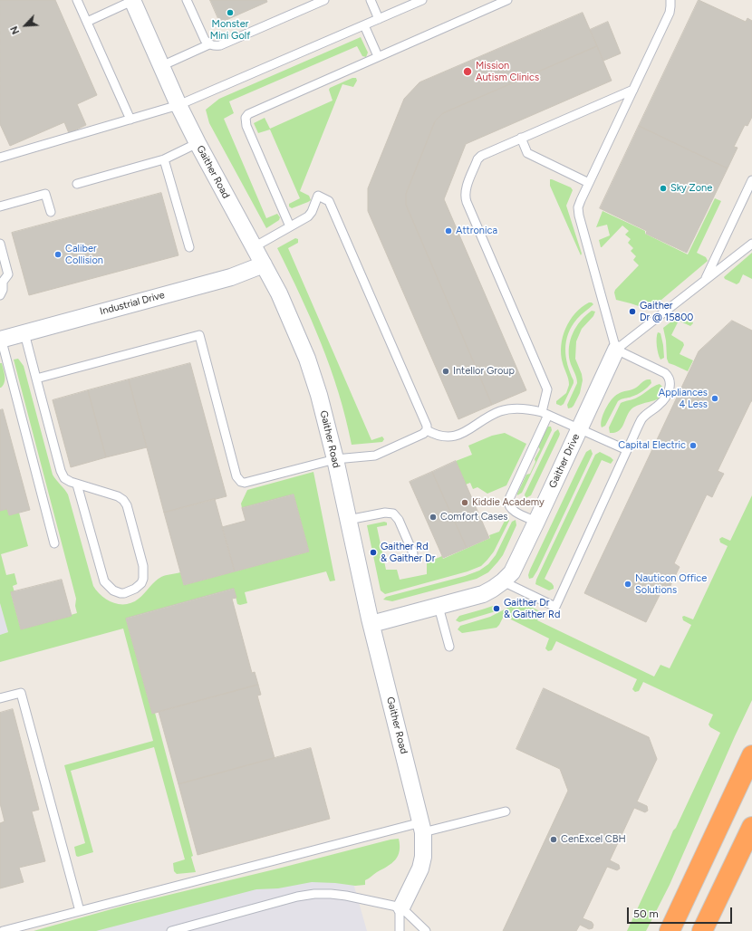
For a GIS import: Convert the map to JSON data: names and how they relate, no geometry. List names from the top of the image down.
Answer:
{
  "streets": {
    "street": ["Gaither Road", "Industrial Drive", "Gaither Drive"]
  },
  "crossings": [
    ["Gaither Road", "Industrial Drive"],
    ["Gaither Road", "Gaither Drive"]
  ],
  "places": [
    "Monster Mini Golf",
    "Mission Autism Clinics",
    "Sky Zone",
    "Attronica",
    "Caliber Collision",
    "Gaither Dr @ 15800",
    "Intellor Group",
    "Appliances 4 Less",
    "Capital Electric",
    "Kiddie Academy",
    "Comfort Cases",
    "Gaither Rd & Gaither Dr",
    "Nauticon Office Solutions",
    "Gaither Dr & Gaither Rd",
    "CenExcel CBH"
  ],
  "scale_bar": "50 m",
  "north": "bottom left"
}
